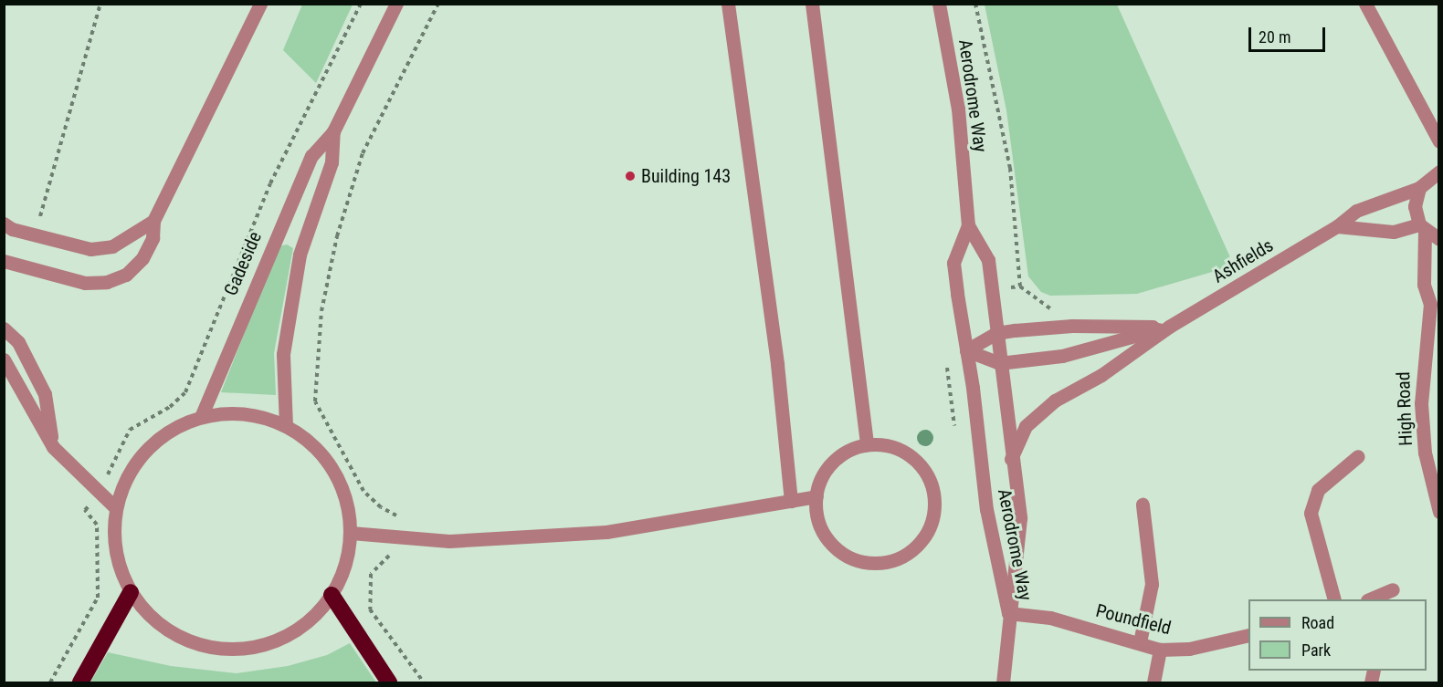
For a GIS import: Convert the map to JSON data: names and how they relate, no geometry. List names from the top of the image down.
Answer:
{
  "streets": {
    "street": [
      "Aerodrome Way",
      "Ashfields",
      "Gadeside",
      "High Road",
      "Poundfield"
    ]
  },
  "crossings": [
    ["Aerodrome Way", "Poundfield"],
    ["Ashfields", "High Road"]
  ],
  "places": ["Building 143"],
  "legend": ["Road", "Park"],
  "scale_bar": "20 m"
}
